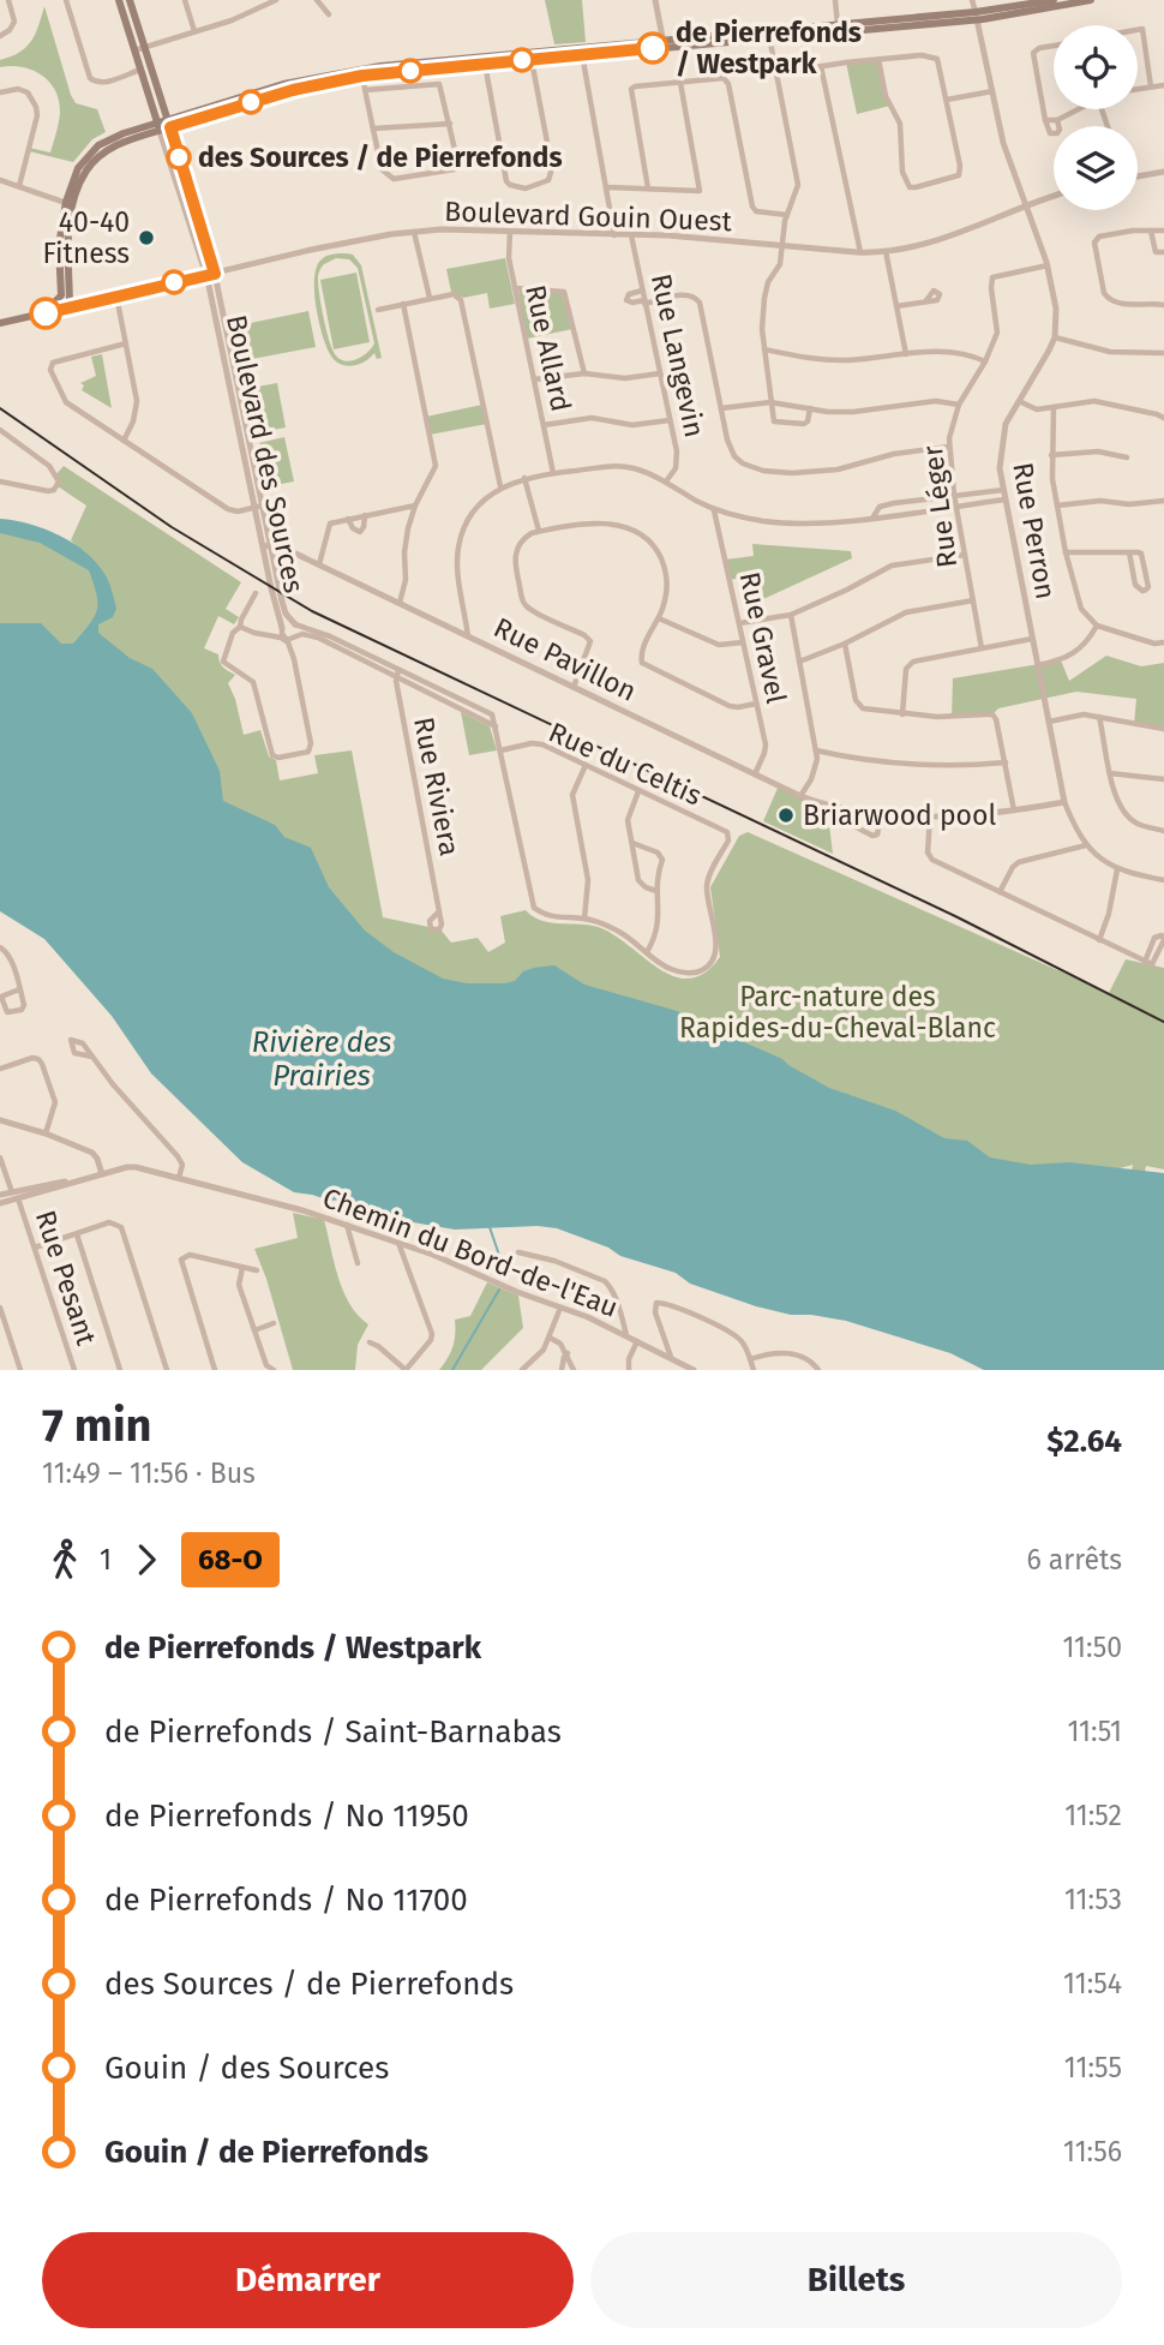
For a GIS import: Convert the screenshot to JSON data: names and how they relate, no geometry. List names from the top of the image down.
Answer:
{
  "streets": {
    "main road": ["Boulevard Gouin Ouest", "Boulevard des Sources"],
    "street": [
      "Rue Allard",
      "Rue Langevin",
      "Rue Léger",
      "Rue Perron",
      "Rue Gravel",
      "Rue Pavillon",
      "Rue du Celtis",
      "Rue Riviera",
      "Chemin du Bord-de-l'Eau",
      "Rue Pesant"
    ]
  },
  "crossings": [
    ["Boulevard Gouin Ouest", "Rue Allard"],
    ["Boulevard Gouin Ouest", "Rue Langevin"],
    ["Boulevard Gouin Ouest", "Boulevard des Sources"],
    ["Boulevard des Sources", "Rue Pavillon"],
    ["Rue Perron", "Rue Pavillon"],
    ["Rue Gravel", "Rue Pavillon"],
    ["Chemin du Bord-de-l'Eau", "Rue Pesant"]
  ],
  "water": ["Rivière des Prairies"],
  "parks": ["Parc-nature des Rapides-du-Cheval-Blanc"],
  "places": [
    "de Pierrefonds / Westpark",
    "des Sources / de Pierrefonds",
    "40-40 Fitness",
    "Briarwood pool"
  ],
  "lines": ["bus line 68-O"],
  "page": {
    "heading": ["7 min", "11:49 – 11:56 · Bus", "$2.64"],
    "legs": ["1", "68-O", "6 arrêts"],
    "list": [
      {
        "name": "de Pierrefonds / Westpark",
        "value": "11:50"
      },
      {
        "name": "de Pierrefonds / Saint-Barnabas",
        "value": "11:51"
      },
      {
        "name": "de Pierrefonds / No 11950",
        "value": "11:52"
      },
      {
        "name": "de Pierrefonds / No 11700",
        "value": "11:53"
      },
      {
        "name": "des Sources / de Pierrefonds",
        "value": "11:54"
      },
      {
        "name": "Gouin / des Sources",
        "value": "11:55"
      },
      {
        "name": "Gouin / de Pierrefonds",
        "value": "11:56"
      }
    ],
    "buttons": ["Démarrer", "Billets"]
  }
}
